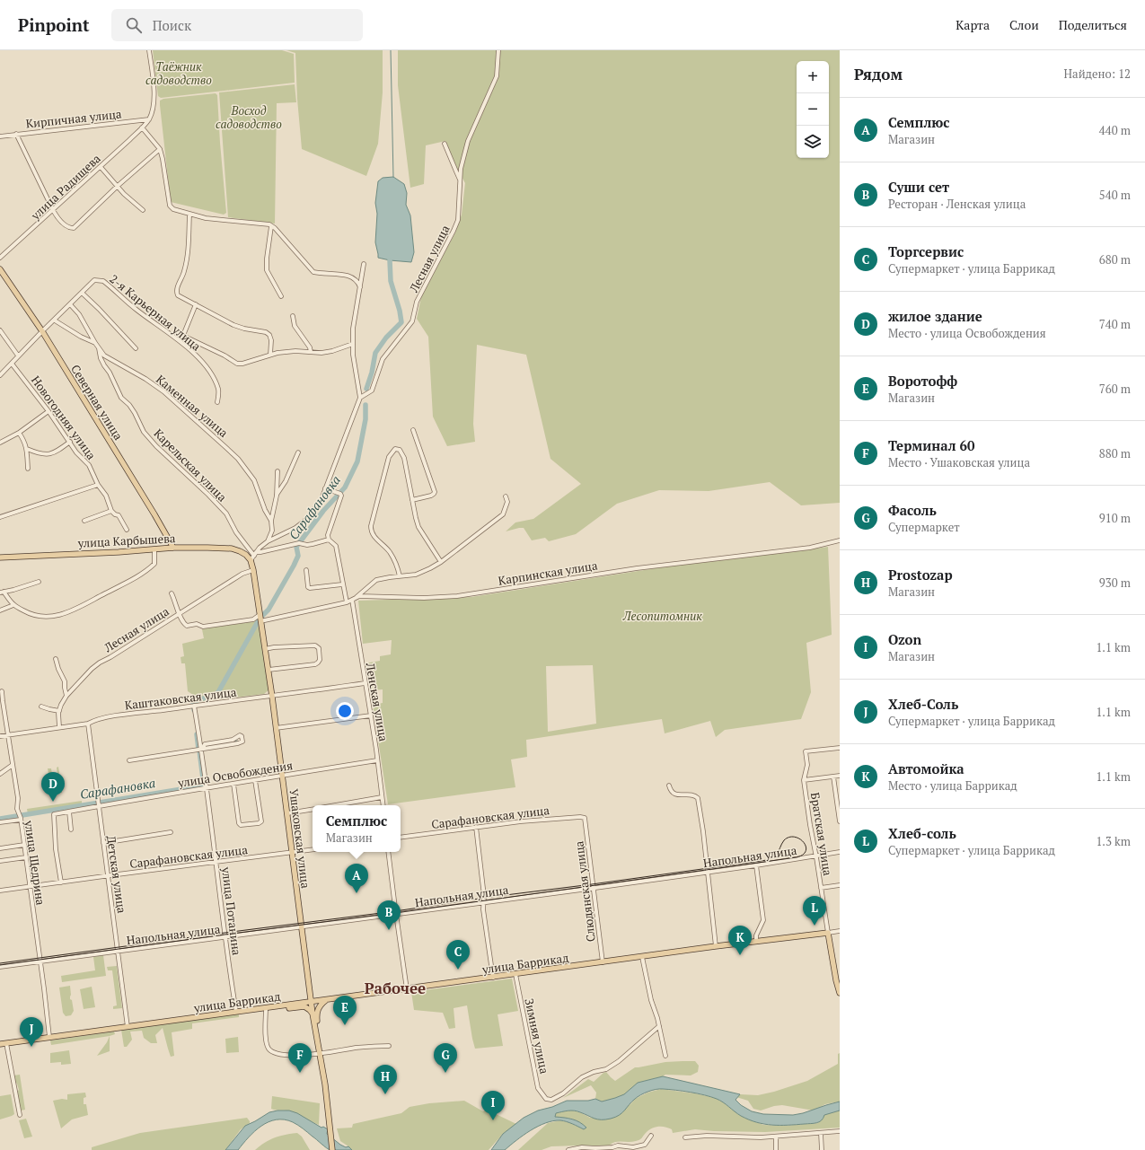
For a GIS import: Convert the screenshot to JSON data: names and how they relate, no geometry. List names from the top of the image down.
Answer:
{
  "streets": {
    "main road": [
      "Северная улица",
      "улица Карбышева",
      "Ушаковская улица",
      "улица Баррикад"
    ],
    "street": [
      "Кирпичная улица",
      "улица Радищева",
      "Лесная улица",
      "2-я Карьерная улица",
      "Каменная улица",
      "Новогодняя улица",
      "Карельская улица",
      "Карпинская улица",
      "Каштаковская улица",
      "Ленская улица",
      "улица Освобождения",
      "Сарафановская улица",
      "Братская улица",
      "Напольная улица",
      "улица Щедрина",
      "Детская улица",
      "Слюдянская улица",
      "улица Потанина",
      "Зимняя улица"
    ]
  },
  "crossings": [
    ["Кирпичная улица", "улица Радищева"],
    ["Лесная улица", "Каштаковская улица"],
    ["Лесная улица", "Ушаковская улица"],
    ["Северная улица", "улица Карбышева"],
    ["Каменная улица", "Карельская улица"],
    ["Карельская улица", "улица Карбышева"],
    ["Карельская улица", "Ушаковская улица"],
    ["улица Карбышева", "Ушаковская улица"],
    ["Каштаковская улица", "Ленская улица"],
    ["Каштаковская улица", "Ушаковская улица"],
    ["Каштаковская улица", "улица Щедрина"],
    ["Каштаковская улица", "Детская улица"],
    ["Каштаковская улица", "улица Потанина"],
    ["Ленская улица", "улица Освобождения"],
    ["улица Освобождения", "Сарафановская улица"],
    ["улица Освобождения", "Ушаковская улица"],
    ["улица Освобождения", "Детская улица"],
    ["улица Освобождения", "улица Потанина"],
    ["Сарафановская улица", "Ушаковская улица"],
    ["Сарафановская улица", "улица Щедрина"],
    ["Сарафановская улица", "Детская улица"],
    ["Сарафановская улица", "Слюдянская улица"],
    ["Сарафановская улица", "улица Потанина"],
    ["Братская улица", "Напольная улица"],
    ["Братская улица", "улица Баррикад"],
    ["Ушаковская улица", "Напольная улица"],
    ["Ушаковская улица", "улица Баррикад"],
    ["Напольная улица", "улица Щедрина"],
    ["Напольная улица", "Детская улица"],
    ["Напольная улица", "Слюдянская улица"],
    ["Напольная улица", "улица Потанина"],
    ["улица Щедрина", "улица Баррикад"],
    ["Детская улица", "улица Баррикад"],
    ["Слюдянская улица", "улица Баррикад"],
    ["улица Потанина", "улица Баррикад"],
    ["улица Баррикад", "Зимняя улица"]
  ],
  "districts": ["Рабочее"],
  "water": ["Сарафановка"],
  "parks": ["Таёжник садоводство", "Восход садоводство", "Лесопитомник"],
  "page": {
    "header": "Pinpoint",
    "search": "Поиск",
    "nav": ["Карта", "Слои", "Поделиться"],
    "heading": ["Рядом", "Найдено: 12"],
    "map_buttons": ["+", "−"],
    "list": [
      {
        "mark": "A",
        "name": "Семплюс",
        "note": "Магазин",
        "value": "440 m"
      },
      {
        "mark": "B",
        "name": "Суши сет",
        "note": "Ресторан · Ленская улица",
        "value": "540 m"
      },
      {
        "mark": "C",
        "name": "Торгсервис",
        "note": "Супермаркет · улица Баррикад",
        "value": "680 m"
      },
      {
        "mark": "D",
        "name": "жилое здание",
        "note": "Место · улица Освобождения",
        "value": "740 m"
      },
      {
        "mark": "E",
        "name": "Воротофф",
        "note": "Магазин",
        "value": "760 m"
      },
      {
        "mark": "F",
        "name": "Терминал 60",
        "note": "Место · Ушаковская улица",
        "value": "880 m"
      },
      {
        "mark": "G",
        "name": "Фасоль",
        "note": "Супермаркет",
        "value": "910 m"
      },
      {
        "mark": "H",
        "name": "Prostozap",
        "note": "Магазин",
        "value": "930 m"
      },
      {
        "mark": "I",
        "name": "Ozon",
        "note": "Магазин",
        "value": "1.1 km"
      },
      {
        "mark": "J",
        "name": "Хлеб-Соль",
        "note": "Супермаркет · улица Баррикад",
        "value": "1.1 km"
      },
      {
        "mark": "K",
        "name": "Автомойка",
        "note": "Место · улица Баррикад",
        "value": "1.1 km"
      },
      {
        "mark": "L",
        "name": "Хлеб-соль",
        "note": "Супермаркет · улица Баррикад",
        "value": "1.3 km"
      }
    ],
    "pins": [
      "D",
      "A",
      "L",
      "B",
      "K",
      "C",
      "E",
      "J",
      "F",
      "G",
      "H",
      "I"
    ],
    "popup": ["Семплюс", "Магазин"]
  }
}
